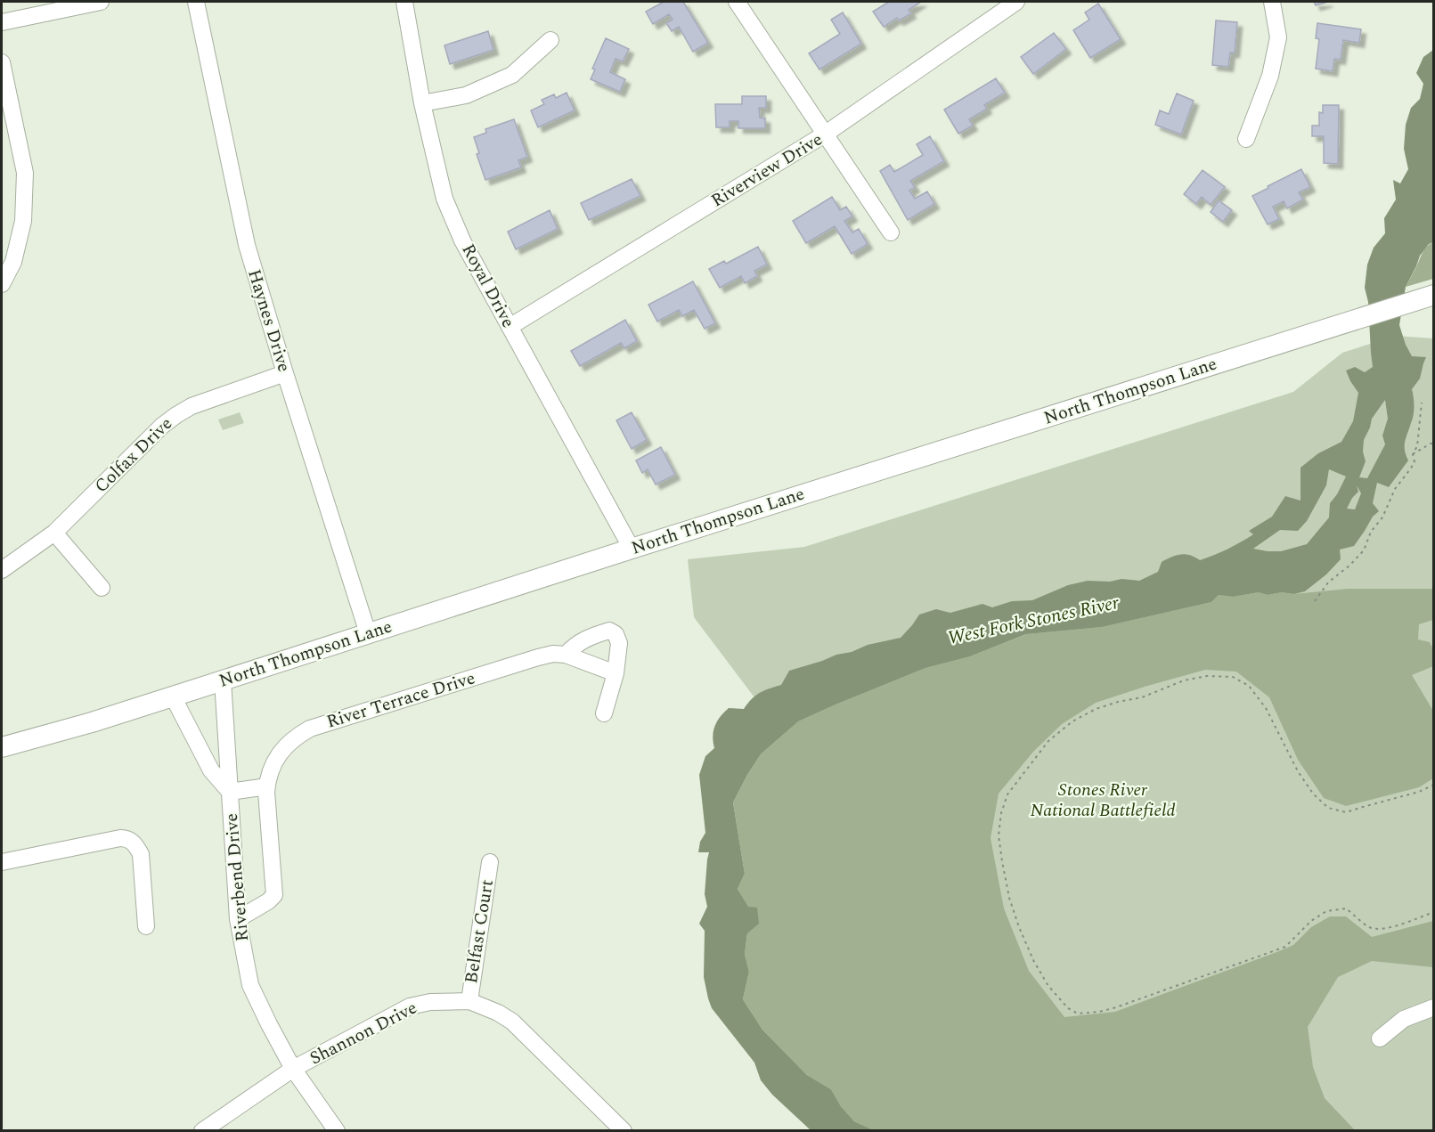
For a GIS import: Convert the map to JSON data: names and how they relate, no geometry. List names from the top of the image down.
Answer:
{
  "streets": {
    "main road": ["North Thompson Lane"],
    "street": [
      "Riverview Drive",
      "Royal Drive",
      "Haynes Drive",
      "Colfax Drive",
      "River Terrace Drive",
      "Riverbend Drive",
      "Belfast Court",
      "Shannon Drive"
    ]
  },
  "crossings": [
    ["Riverview Drive", "Royal Drive"],
    ["Royal Drive", "North Thompson Lane"],
    ["Haynes Drive", "North Thompson Lane"],
    ["Haynes Drive", "Colfax Drive"],
    ["North Thompson Lane", "Riverbend Drive"],
    ["River Terrace Drive", "Riverbend Drive"],
    ["Riverbend Drive", "Shannon Drive"],
    ["Belfast Court", "Shannon Drive"]
  ],
  "water": ["West Fork Stones River"],
  "parks": ["Stones River National Battlefield"]
}
